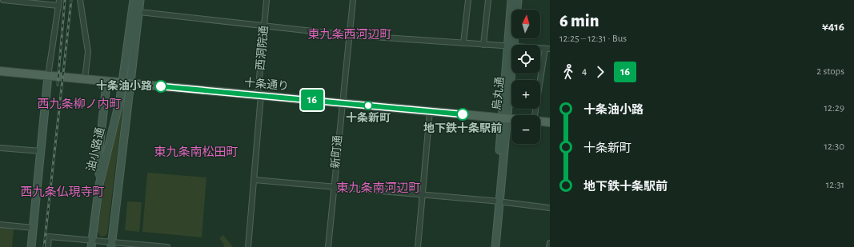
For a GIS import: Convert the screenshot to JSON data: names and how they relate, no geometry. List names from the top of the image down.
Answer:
{
  "streets": {
    "main road": ["十条通り"],
    "street": [
      "西洞院通",
      "烏丸通",
      "油小路通",
      "新町通"
    ]
  },
  "crossings": [
    ["西洞院通", "十条通り"],
    ["十条通り", "烏丸通"],
    ["十条通り", "油小路通"],
    ["十条通り", "新町通"]
  ],
  "districts": [
    "東九条西河辺町",
    "西九条柳ノ内町",
    "東九条南松田町",
    "東九条南河辺町",
    "西九条仏現寺町"
  ],
  "places": ["十条油小路", "十条新町", "地下鉄十条駅前"],
  "lines": ["bus line 16"],
  "north": "top",
  "page": {
    "on_map": "16",
    "heading": ["6 min", "12:25 – 12:31 · Bus", "¥416"],
    "map_buttons": ["+", "−"],
    "legs": ["4", "16", "2 stops"],
    "list": [
      {
        "name": "十条油小路",
        "value": "12:29"
      },
      {
        "name": "十条新町",
        "value": "12:30"
      },
      {
        "name": "地下鉄十条駅前",
        "value": "12:31"
      }
    ]
  }
}
